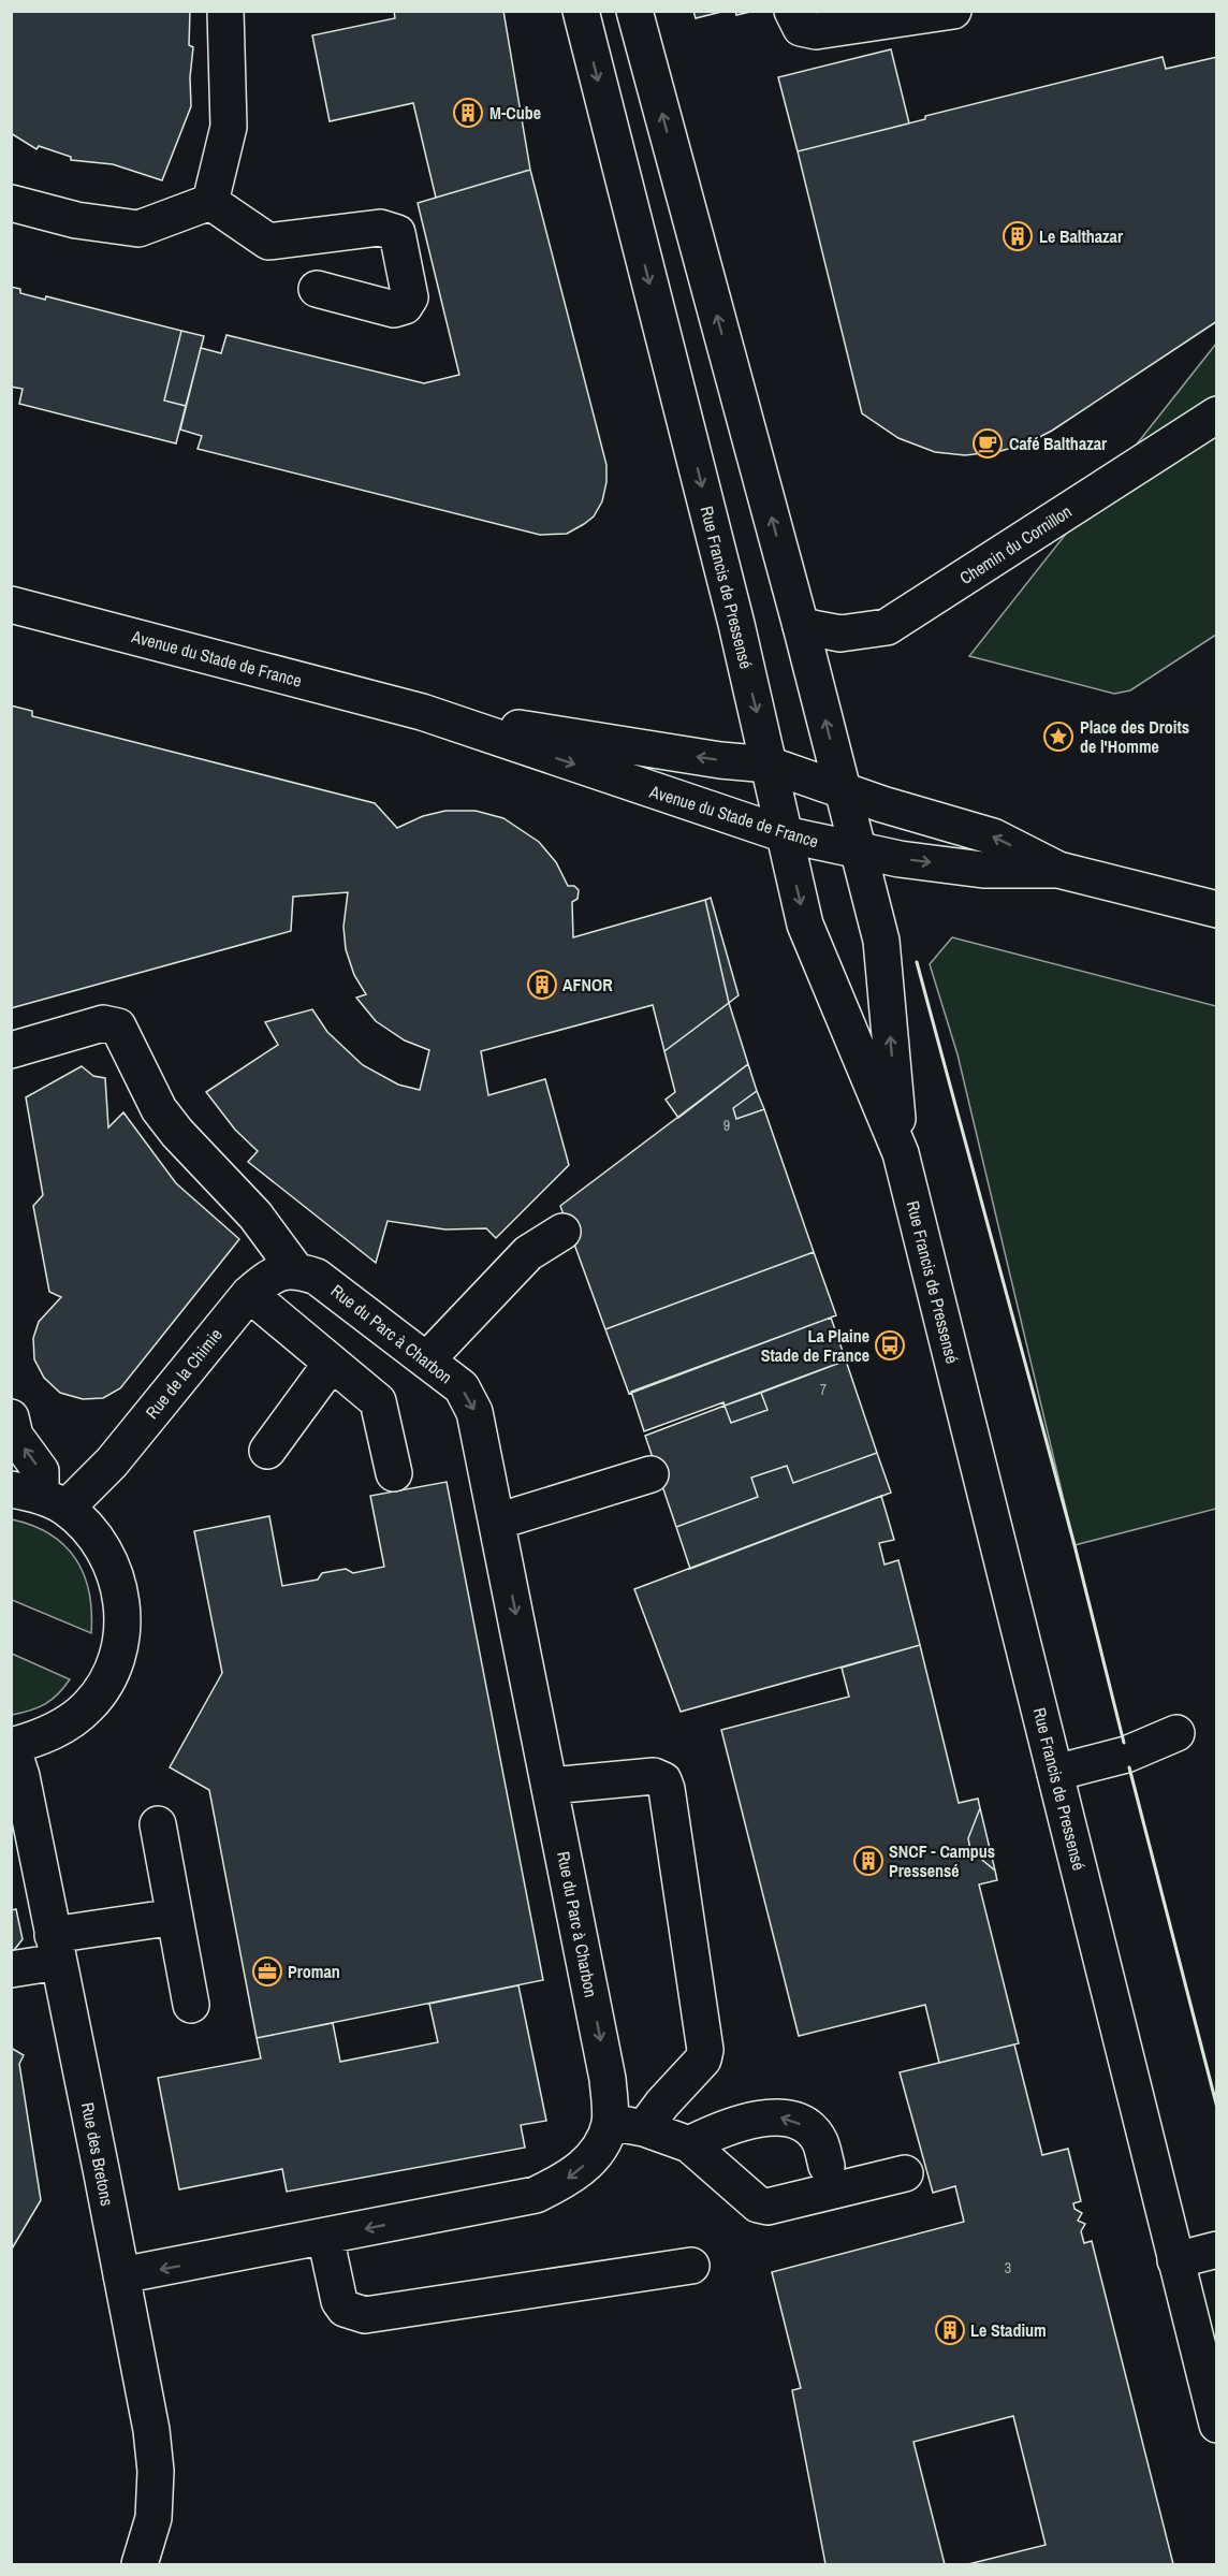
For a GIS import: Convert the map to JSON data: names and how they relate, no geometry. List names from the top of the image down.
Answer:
{
  "streets": {
    "street": [
      "Chemin du Cornillon",
      "Rue Francis de Pressensé",
      "Avenue du Stade de France",
      "Rue du Parc à Charbon",
      "Rue de la Chimie",
      "Rue des Bretons"
    ]
  },
  "crossings": [
    ["Chemin du Cornillon", "Rue Francis de Pressensé"],
    ["Rue Francis de Pressensé", "Avenue du Stade de France"],
    ["Rue du Parc à Charbon", "Rue de la Chimie"],
    ["Rue du Parc à Charbon", "Rue des Bretons"]
  ],
  "places": {
    "building": [
      "M-Cube",
      "Le Balthazar",
      "AFNOR",
      "SNCF - Campus Pressensé",
      "Le Stadium"
    ],
    "cafe": ["Café Balthazar"],
    "place": ["Place des Droits de l'Homme"],
    "bus stop": ["La Plaine Stade de France"],
    "office": ["Proman"]
  },
  "house_numbers": ["9", "7", "3"]
}
